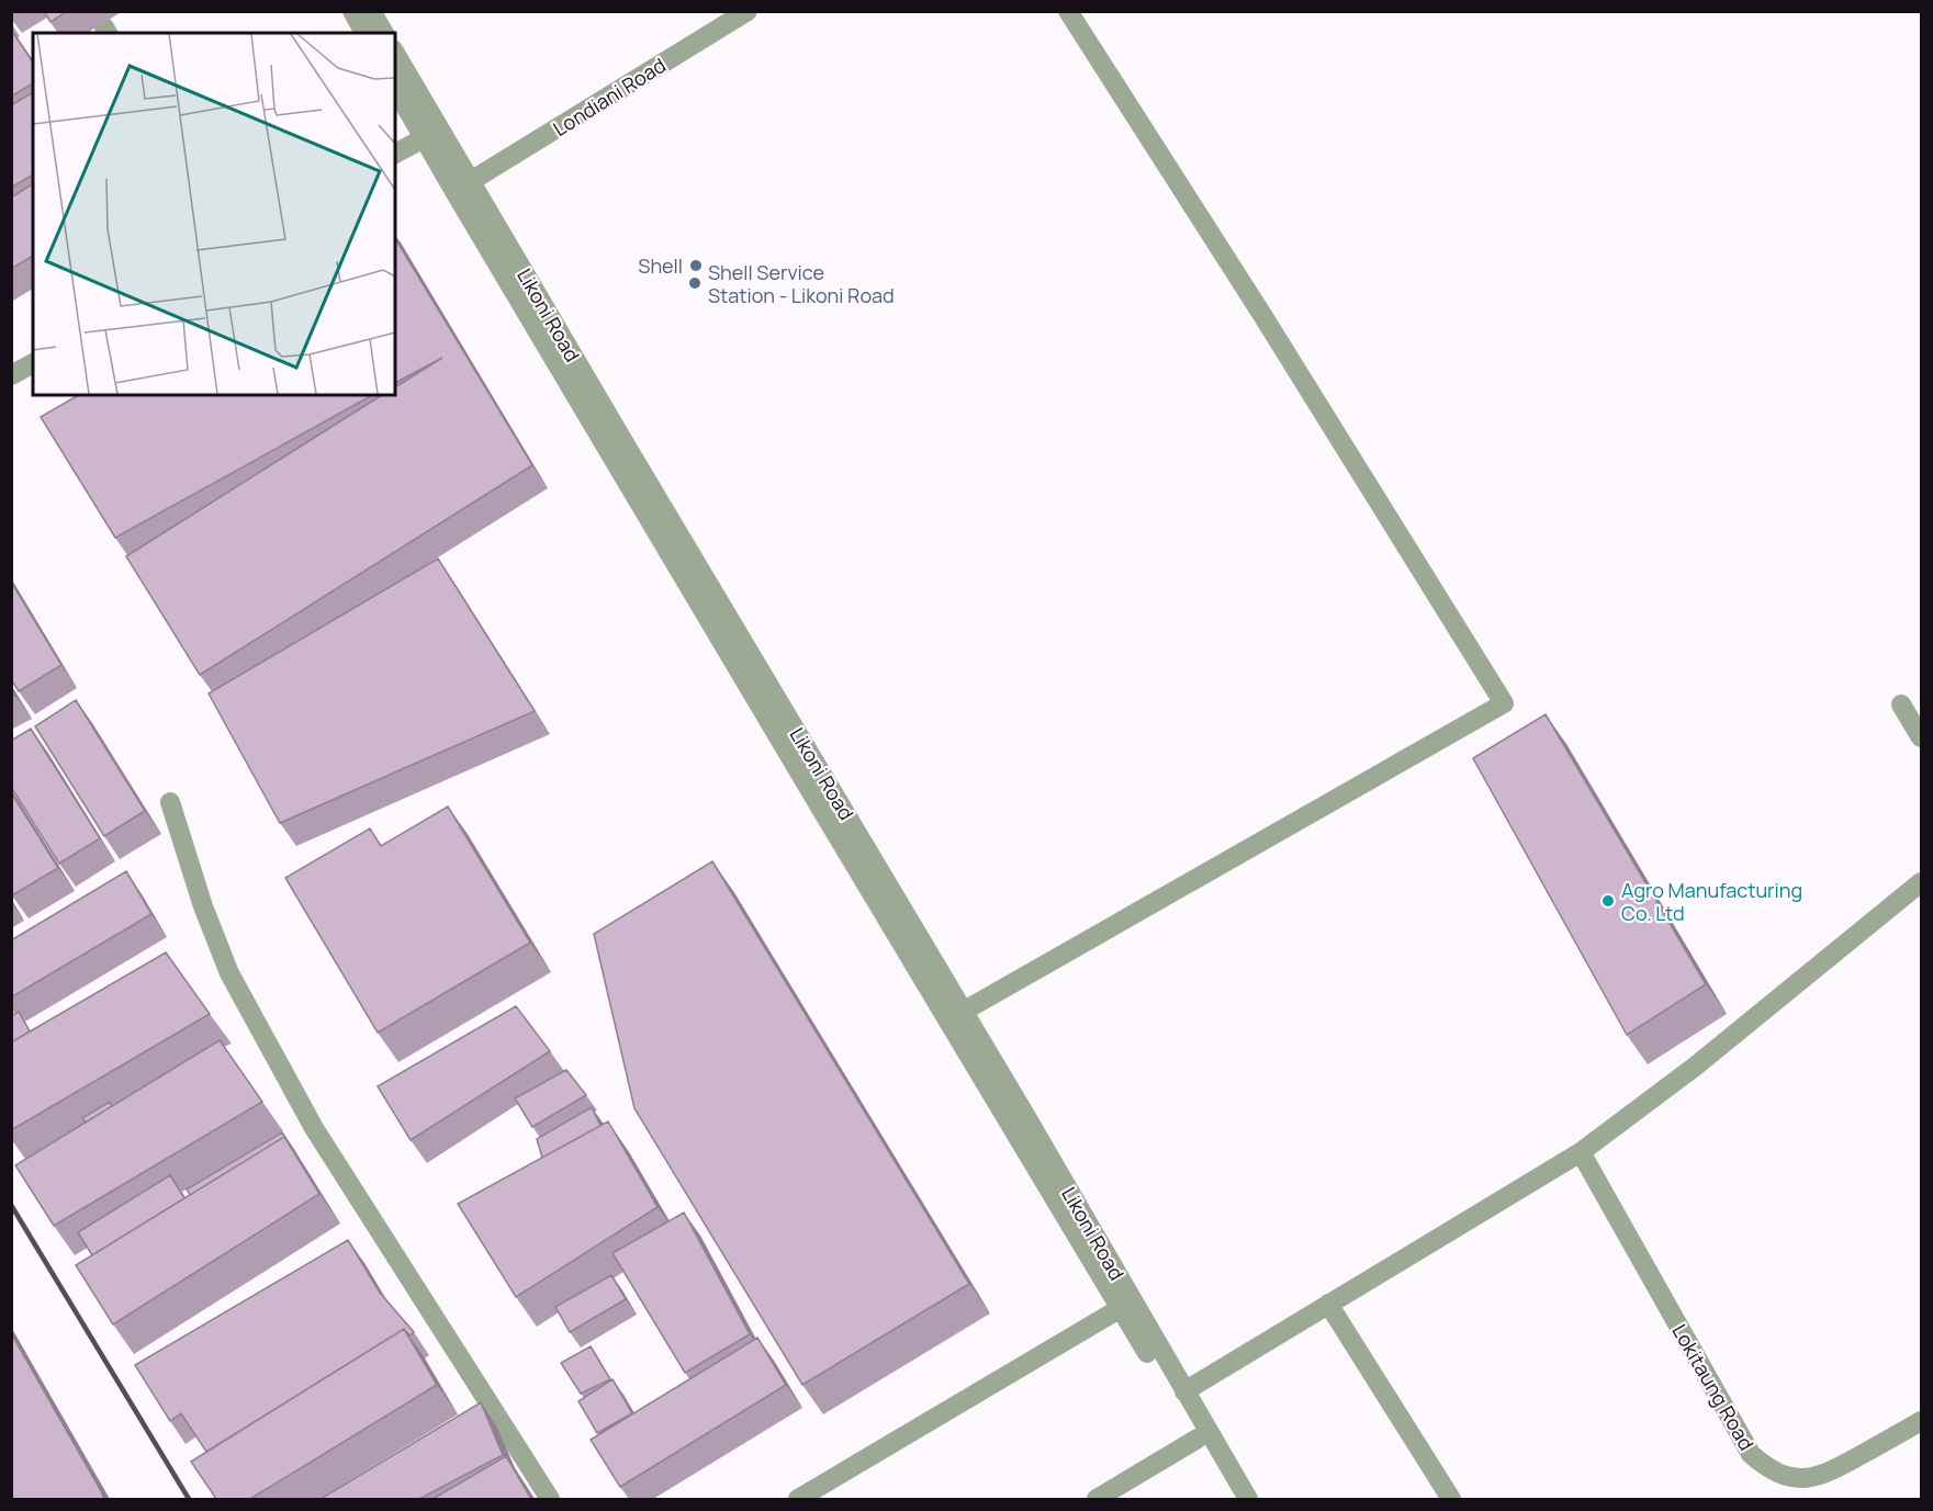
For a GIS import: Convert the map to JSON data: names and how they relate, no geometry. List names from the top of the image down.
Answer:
{
  "streets": {
    "street": ["Londiani Road", "Likoni Road", "Lokitaung Road"]
  },
  "crossings": [
    ["Londiani Road", "Likoni Road"]
  ],
  "places": ["Shell", "Shell Service Station - Likoni Road", "Agro Manufacturing Co. Ltd"]
}
